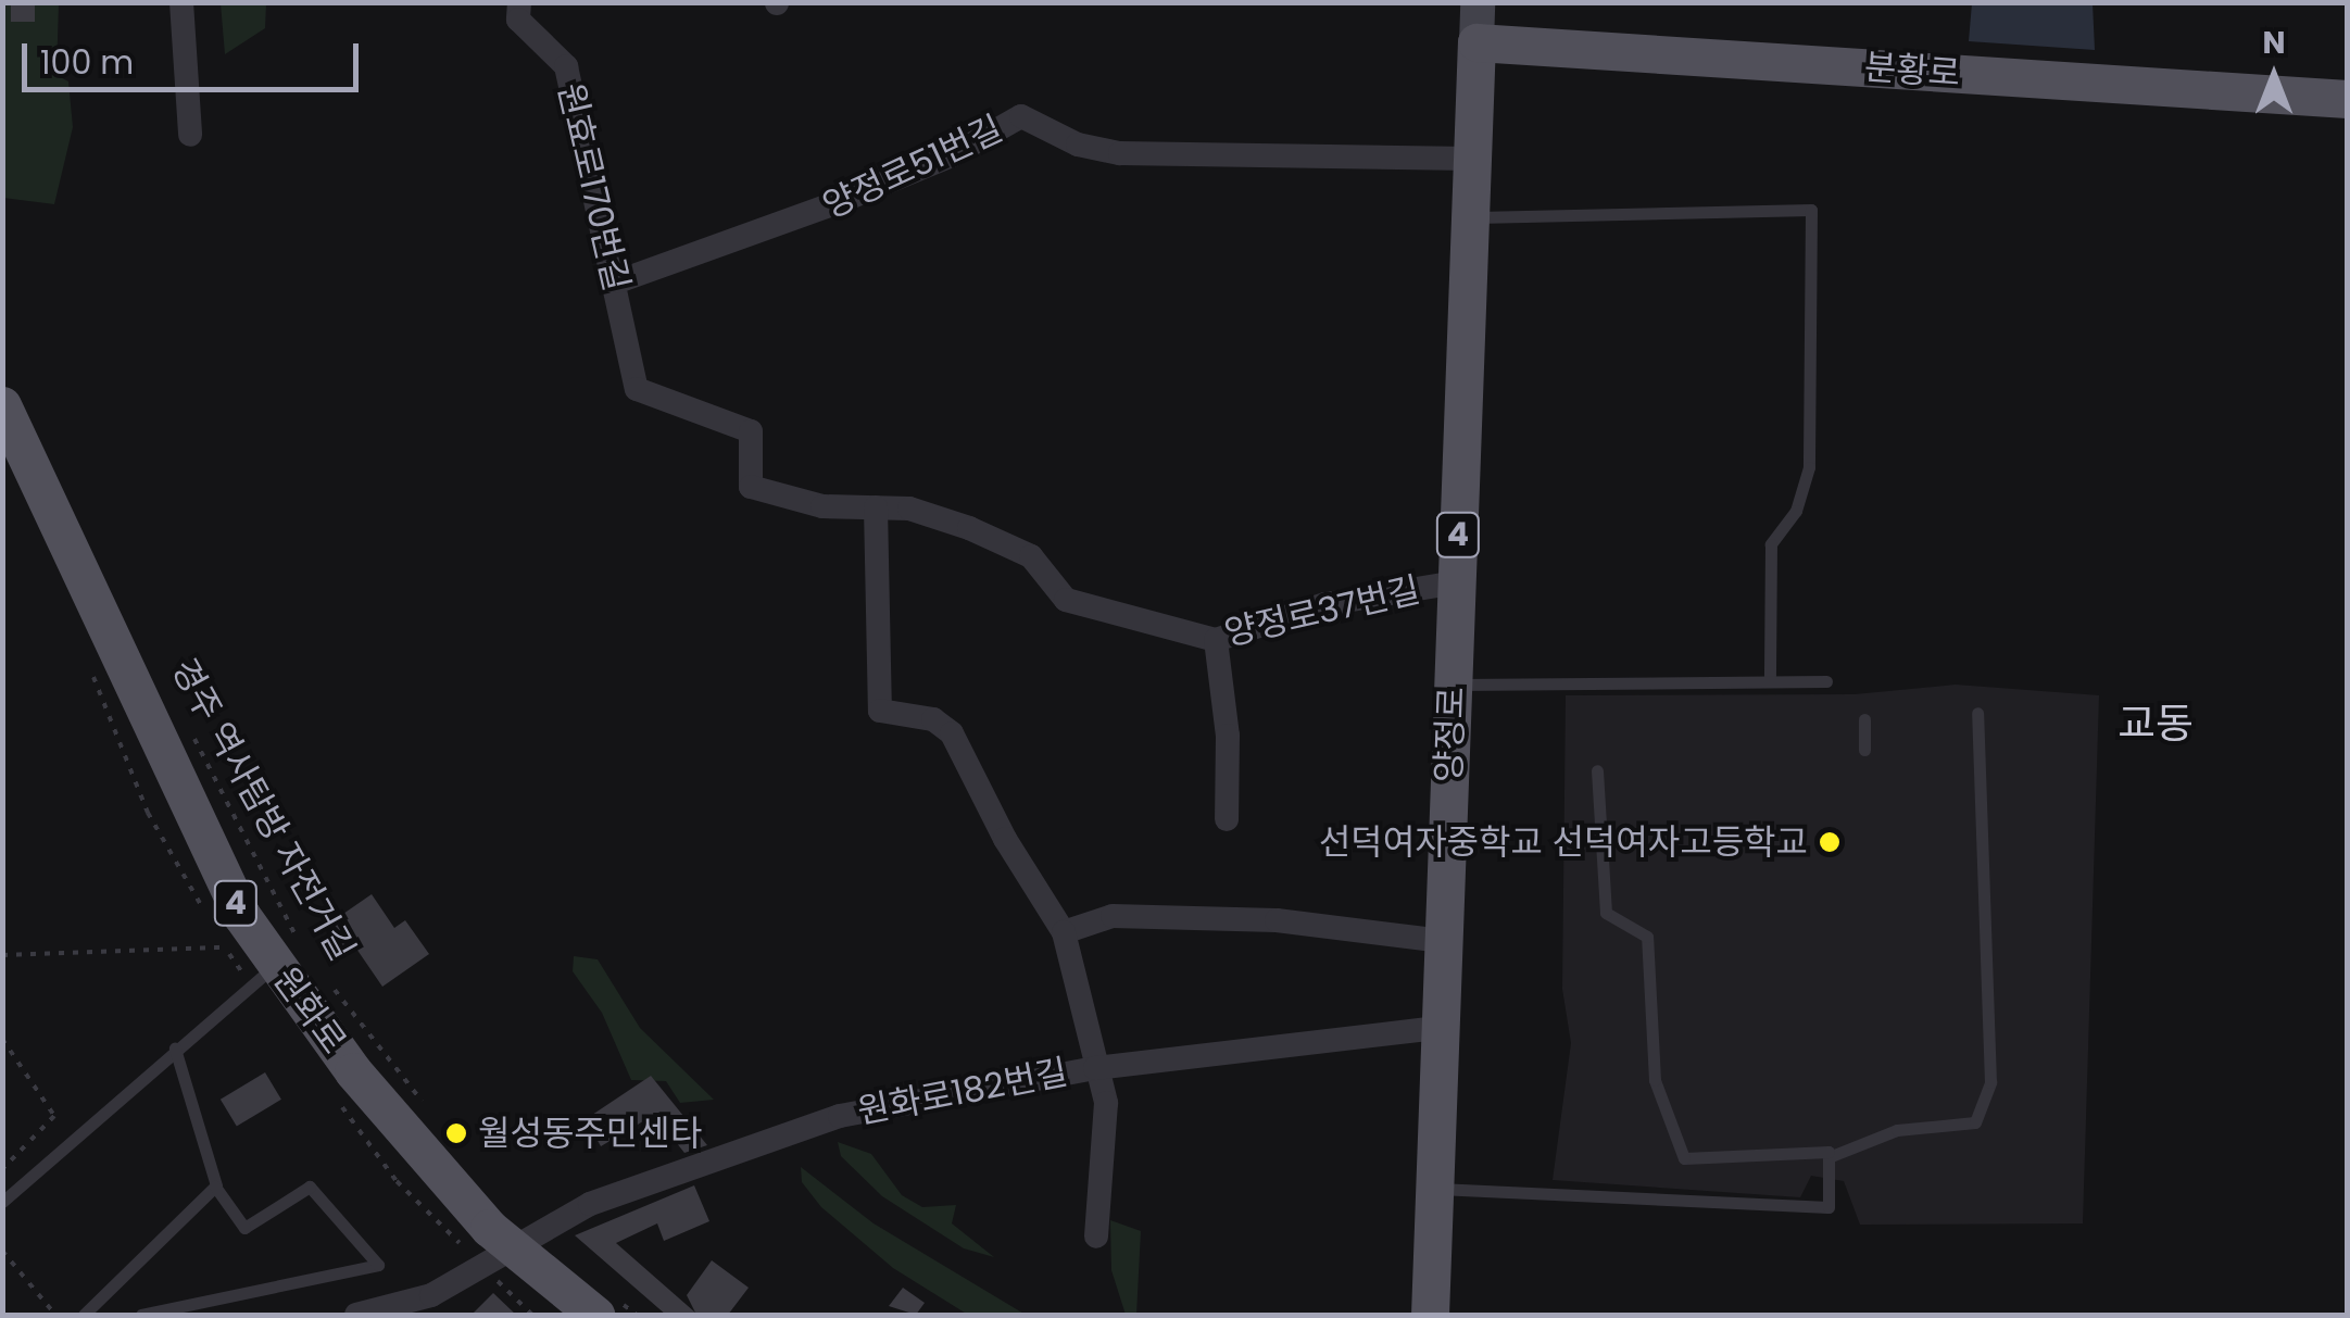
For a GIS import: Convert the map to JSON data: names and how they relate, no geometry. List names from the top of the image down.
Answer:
{
  "streets": {
    "main road": [
      "분황로",
      "4",
      "양정로",
      "원화로"
    ],
    "street": [
      "양정로51번길",
      "원효로170번길",
      "양정로37번길",
      "원화로182번길"
    ],
    "path": ["경주 역사탐방 자전거길"]
  },
  "crossings": [
    ["분황로", "양정로"],
    ["양정로51번길", "원효로170번길"],
    ["양정로51번길", "양정로"],
    ["원효로170번길", "양정로37번길"],
    ["양정로37번길", "양정로"],
    ["양정로", "원화로182번길"],
    ["경주 역사탐방 자전거길", "원화로"],
    ["원화로", "원화로182번길"]
  ],
  "districts": ["교동"],
  "places": ["선덕여자중학교 선덕여자고등학교", "월성동주민센타"],
  "scale_bar": "100 m",
  "north": "top"
}
